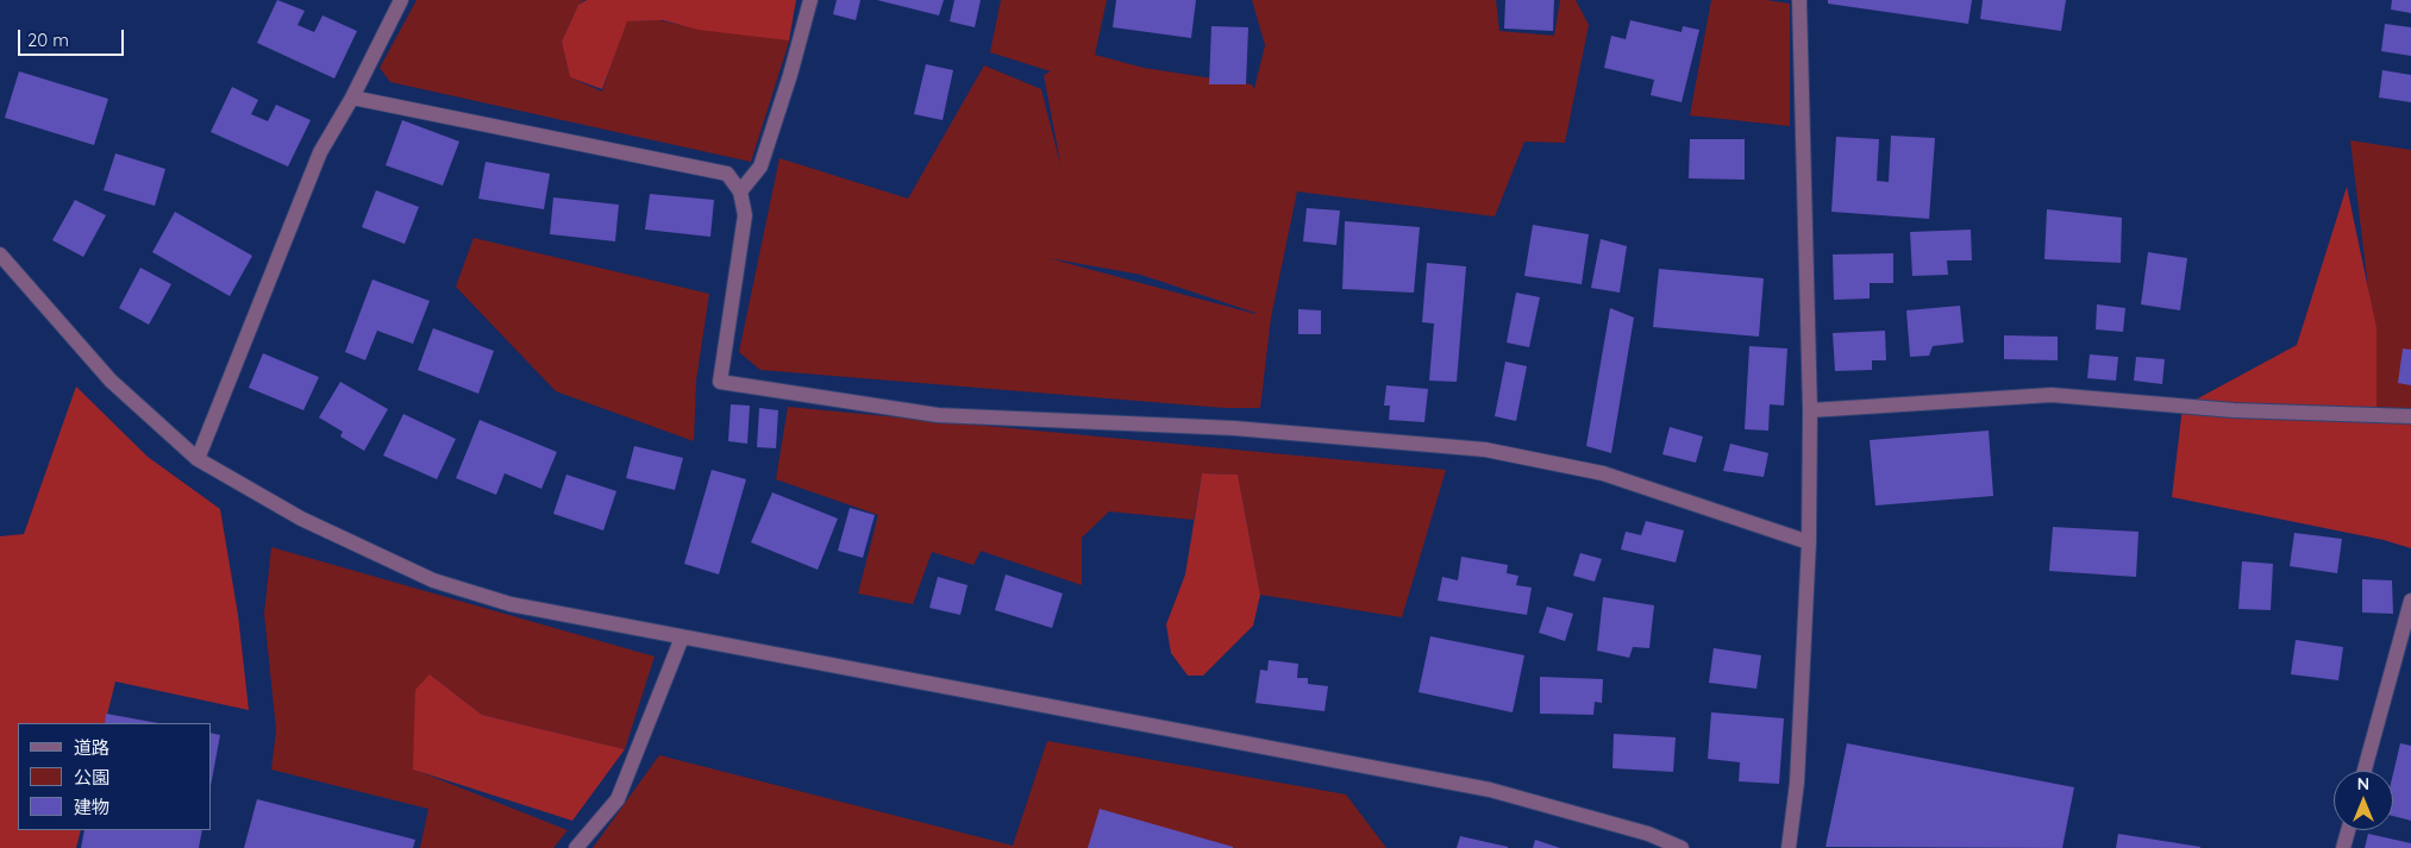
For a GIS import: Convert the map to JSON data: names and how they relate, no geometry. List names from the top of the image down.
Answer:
{
  "legend": ["道路", "公園", "建物"],
  "scale_bar": "20 m",
  "north": "top"
}
